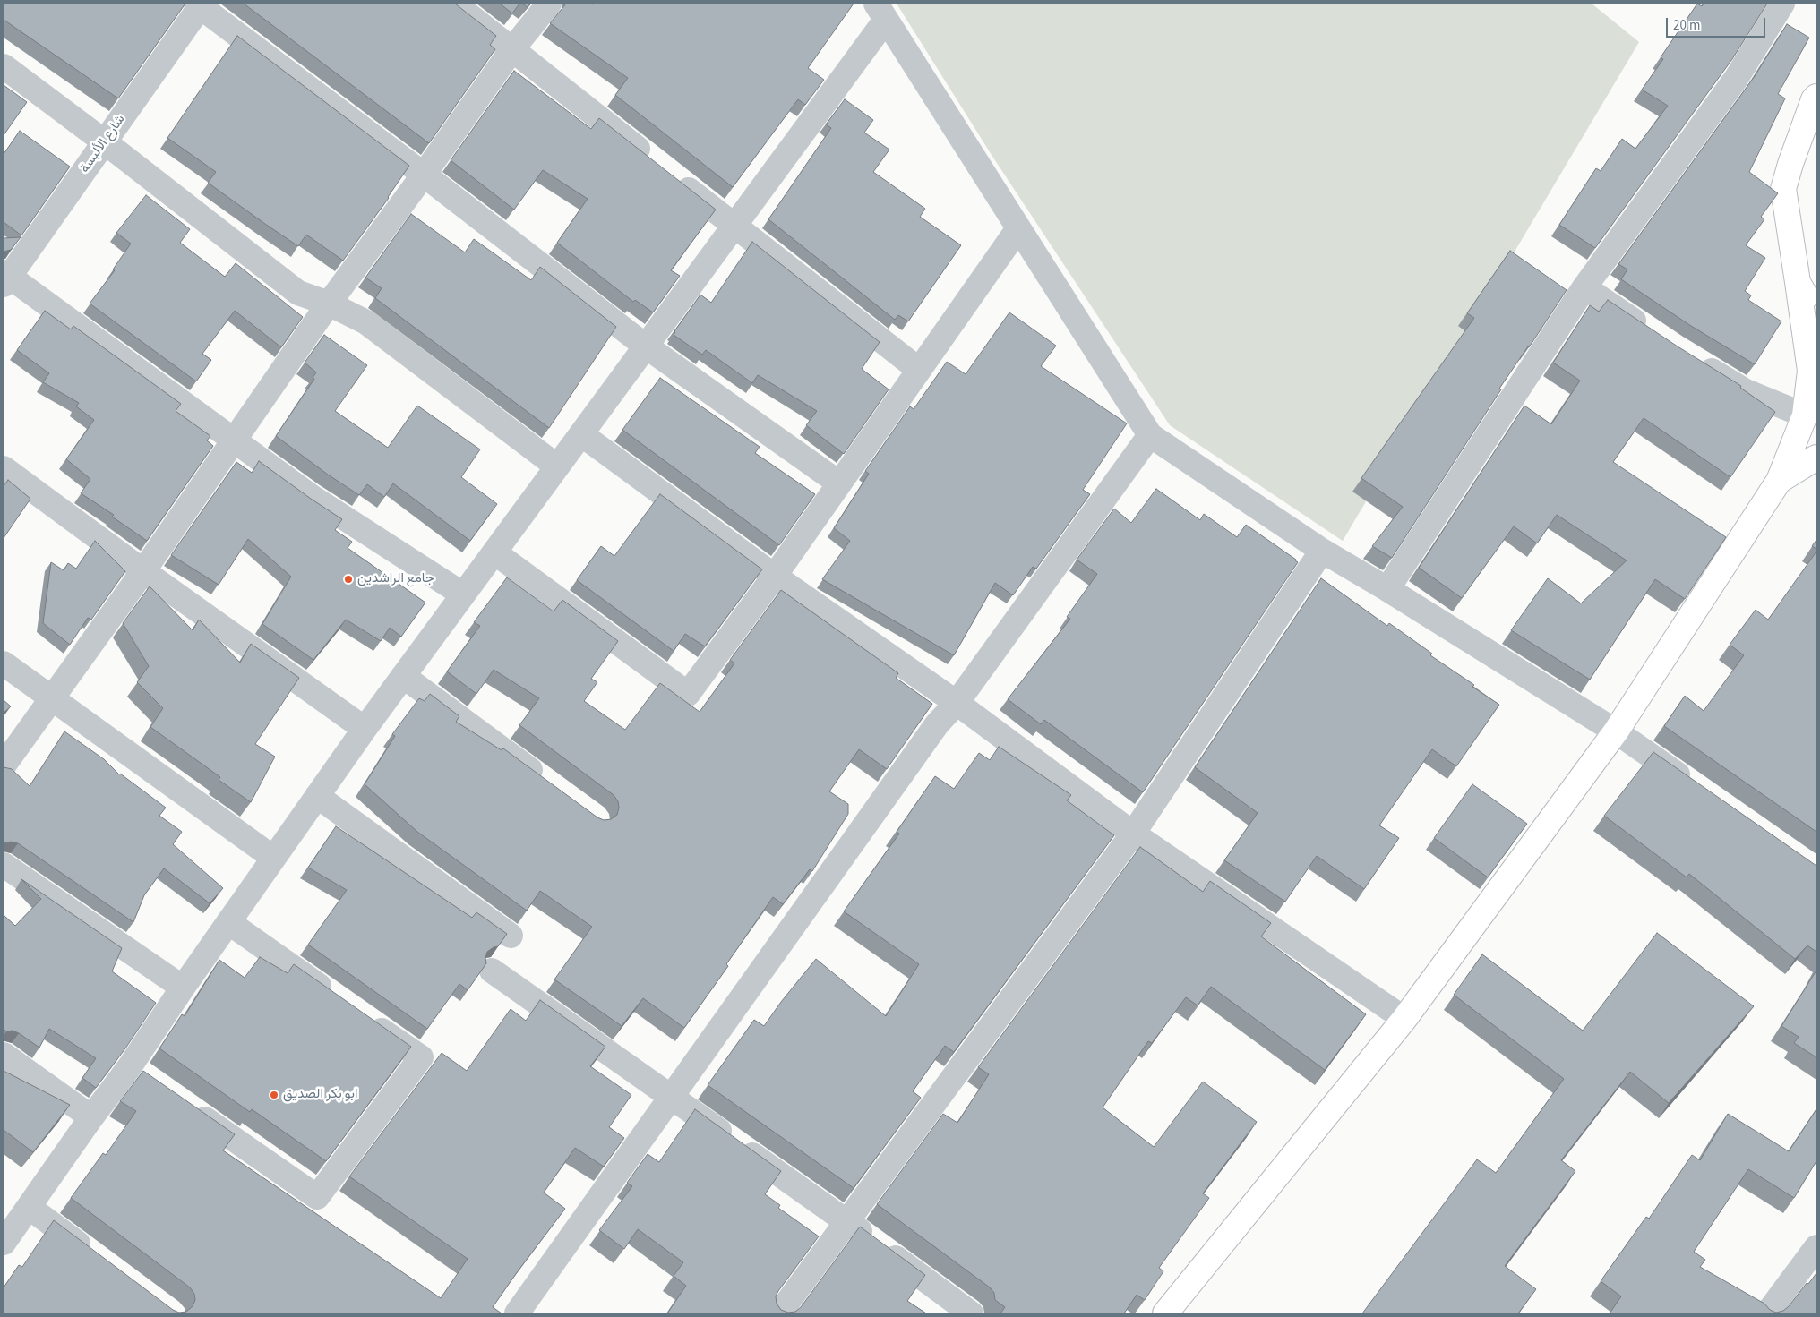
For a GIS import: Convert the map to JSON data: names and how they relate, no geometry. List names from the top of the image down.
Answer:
{
  "streets": {
    "street": ["شارع الألبسة"]
  },
  "places": ["جامع الراشدين", "ابو بكر الصديق"],
  "scale_bar": "20 m"
}
